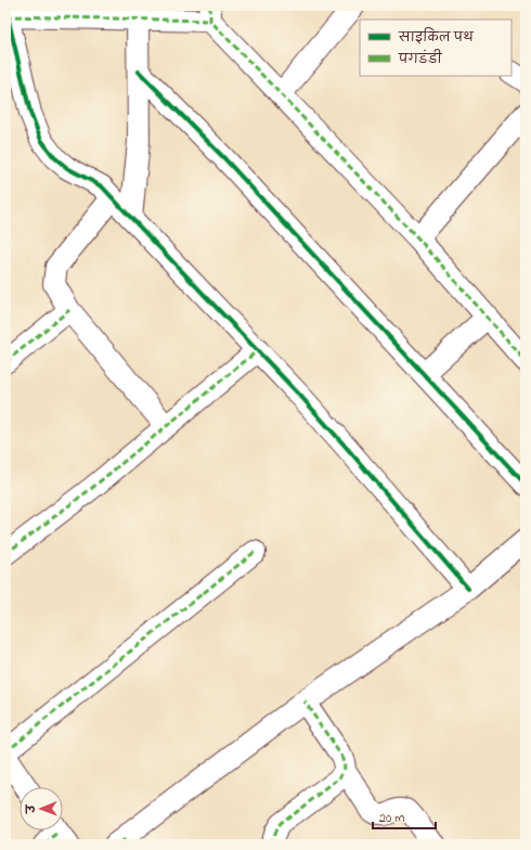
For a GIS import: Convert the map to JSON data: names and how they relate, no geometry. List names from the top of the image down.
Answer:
{
  "legend": ["साइकिल पथ", "पगडंडी"],
  "scale_bar": "20 m",
  "north": "left"
}
